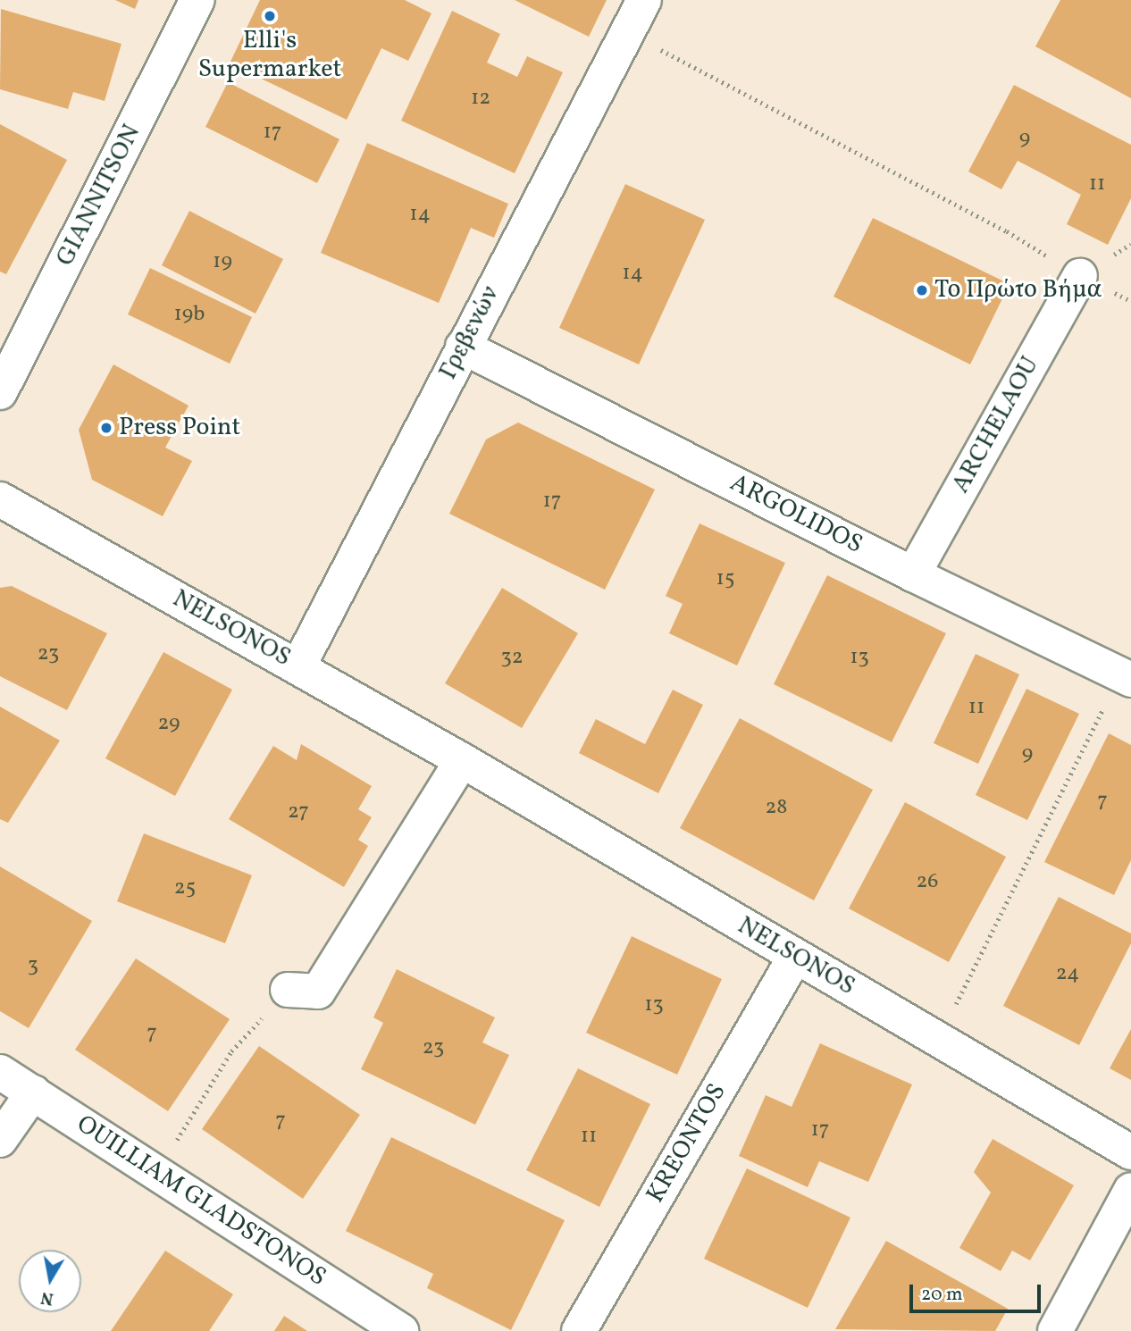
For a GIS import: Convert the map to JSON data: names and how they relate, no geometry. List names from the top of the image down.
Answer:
{
  "streets": {
    "street": [
      "GIANNITSON",
      "Γρεβενών",
      "ARCHELAOU",
      "ARGOLIDOS",
      "NELSONOS",
      "KREONTOS",
      "OUILLIAM GLADSTONOS"
    ]
  },
  "crossings": [
    ["Γρεβενών", "ARGOLIDOS"],
    ["Γρεβενών", "NELSONOS"],
    ["ARCHELAOU", "ARGOLIDOS"],
    ["NELSONOS", "KREONTOS"]
  ],
  "places": ["Elli's Supermarket", "Το Πρώτο Βήμα", "Press Point"],
  "house_numbers": [
    "12",
    "17",
    "9",
    "11",
    "14",
    "19",
    "14",
    "19b",
    "17",
    "15",
    "23",
    "32",
    "13",
    "11",
    "29",
    "9",
    "7",
    "28",
    "27",
    "26",
    "25",
    "3",
    "24",
    "13",
    "7",
    "23",
    "7",
    "17",
    "11"
  ],
  "scale_bar": "20 m",
  "north": "bottom"
}
